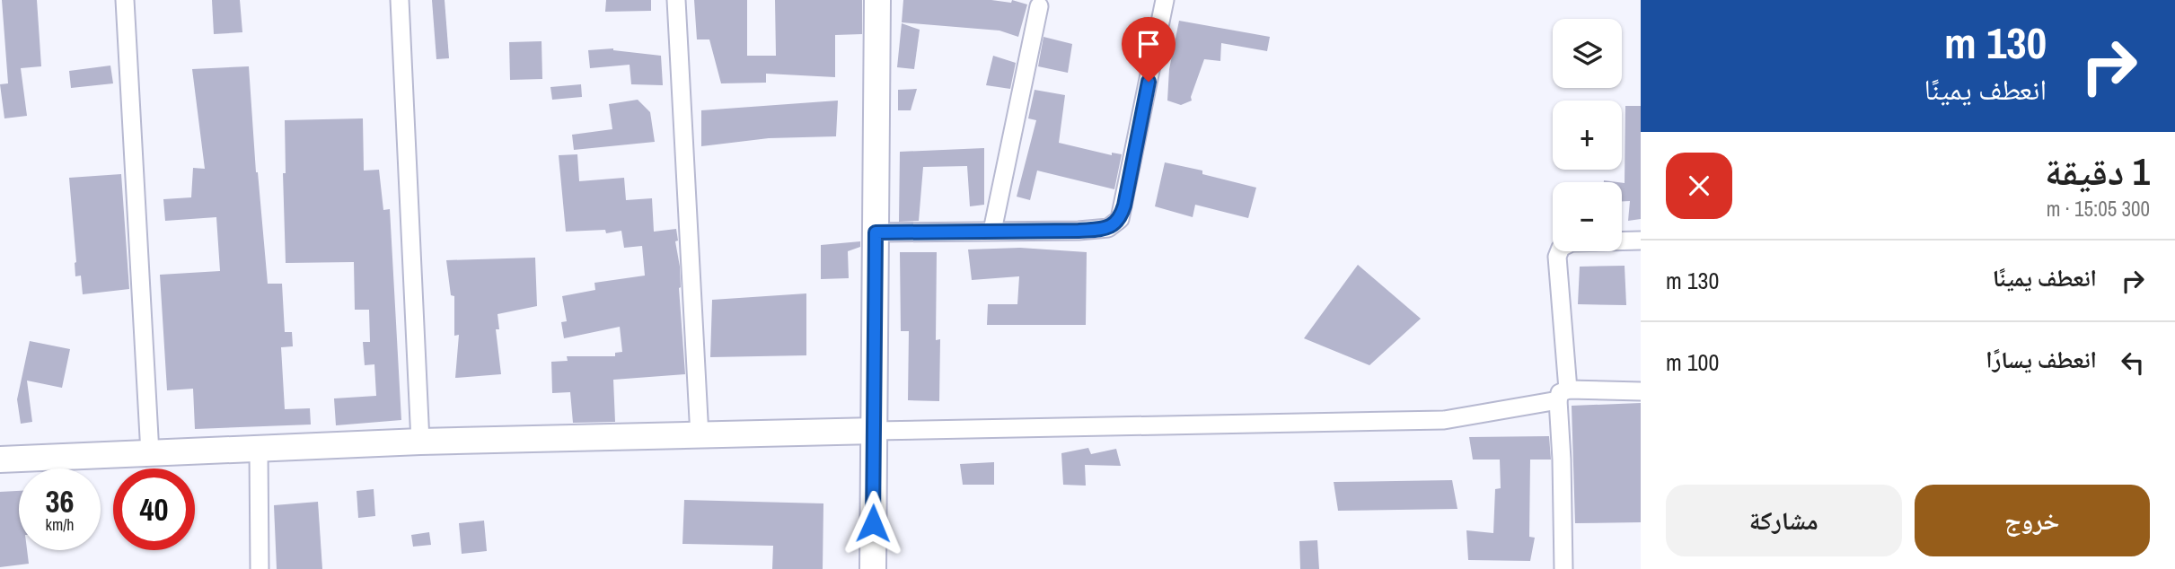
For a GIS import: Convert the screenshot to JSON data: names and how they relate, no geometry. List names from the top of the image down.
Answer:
{
  "page": {
    "turn": ["130 m", "انعطف يمينًا"],
    "map_buttons": ["+", "−"],
    "heading": ["1 دقيقة", "300 m · 15:05"],
    "list": [
      {
        "name": "انعطف يمينًا",
        "value": "130 m"
      },
      {
        "name": "انعطف يسارًا",
        "value": "100 m"
      }
    ],
    "speed": "36 km/h",
    "limit": "40",
    "buttons": ["خروج", "مشاركة"]
  }
}
